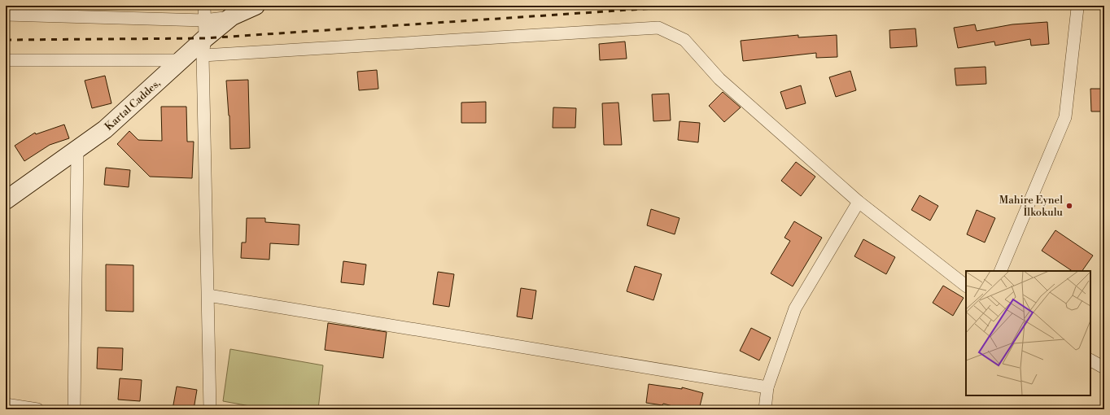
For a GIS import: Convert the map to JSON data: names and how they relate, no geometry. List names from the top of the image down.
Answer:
{
  "streets": {
    "main road": ["Kartal Caddes,"]
  },
  "places": ["Mahire Eynel İlkokulu"]
}
